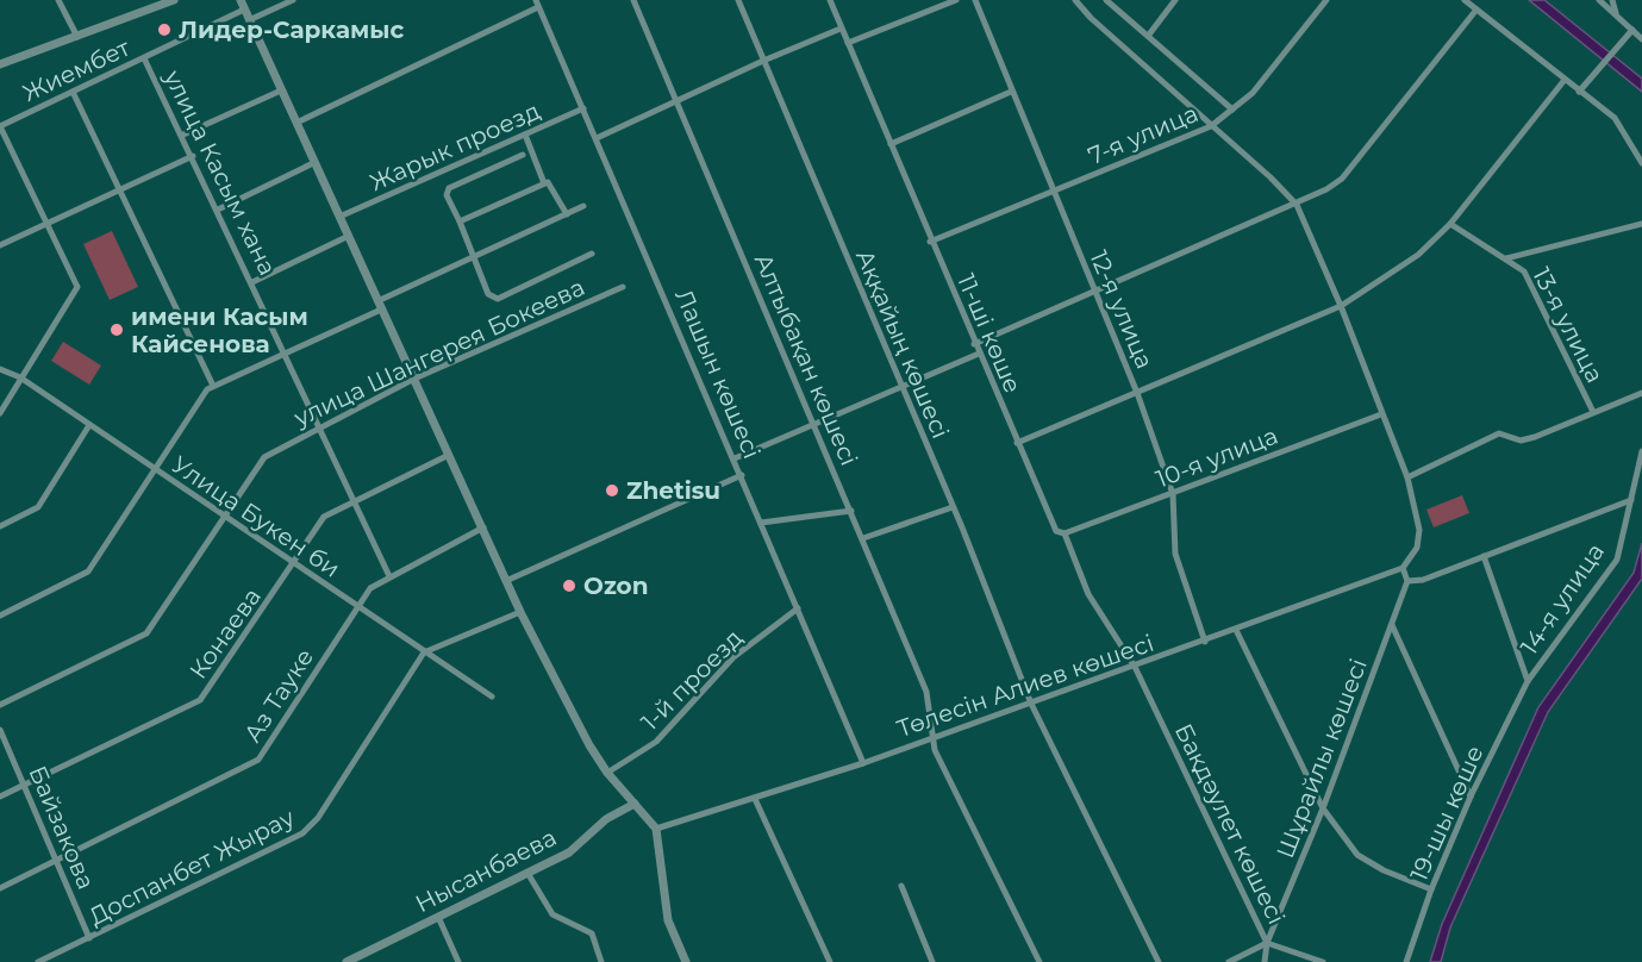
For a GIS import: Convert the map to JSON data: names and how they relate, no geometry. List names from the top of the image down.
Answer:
{
  "streets": {
    "street": [
      "Жиембет",
      "7-я улица",
      "Жарык проезд",
      "улица Касым хана",
      "12-я улица",
      "13-я улица",
      "11-ші көше",
      "Аққайың көшесі",
      "улица Шангерея Бокеева",
      "Алтыбақан көшесі",
      "Лашын көшесі",
      "10-я улица",
      "Улица Букен би",
      "14-я улица",
      "Конаева",
      "1-й проезд",
      "Төлесін Алиев көшесі",
      "Аз Тауке",
      "Шұрайлы көшесі",
      "19-шы көше",
      "Бақдәулет көшесi",
      "Байзакова",
      "Доспанбет Жырау",
      "Нысанбаева"
    ]
  },
  "crossings": [
    ["Жиембет", "улица Касым хана"],
    ["7-я улица", "12-я улица"],
    ["7-я улица", "11-ші көше"],
    ["Жарык проезд", "Лашын көшесі"],
    ["улица Касым хана", "улица Шангерея Бокеева"],
    ["улица Касым хана", "Конаева"],
    ["улица Касым хана", "Аз Тауке"],
    ["12-я улица", "10-я улица"],
    ["12-я улица", "Төлесін Алиев көшесі"],
    ["11-ші көше", "10-я улица"],
    ["11-ші көше", "Төлесін Алиев көшесі"],
    ["11-ші көше", "Бақдәулет көшесi"],
    ["Аққайың көшесі", "Төлесін Алиев көшесі"],
    ["улица Шангерея Бокеева", "Улица Букен би"],
    ["Алтыбақан көшесі", "Төлесін Алиев көшесі"],
    ["Лашын көшесі", "1-й проезд"],
    ["Лашын көшесі", "Төлесін Алиев көшесі"],
    ["Улица Букен би", "Конаева"],
    ["Улица Букен би", "Аз Тауке"],
    ["Улица Букен би", "Доспанбет Жырау"],
    ["14-я улица", "19-шы көше"],
    ["Конаева", "Байзакова"],
    ["Төлесін Алиев көшесі", "Бақдәулет көшесi"],
    ["Аз Тауке", "Байзакова"],
    ["Шұрайлы көшесі", "Бақдәулет көшесi"],
    ["Байзакова", "Доспанбет Жырау"]
  ],
  "places": [
    "Лидер-Саркамыс",
    "имени Касым Кайсенова",
    "Zhetisu",
    "Ozon"
  ]
}
